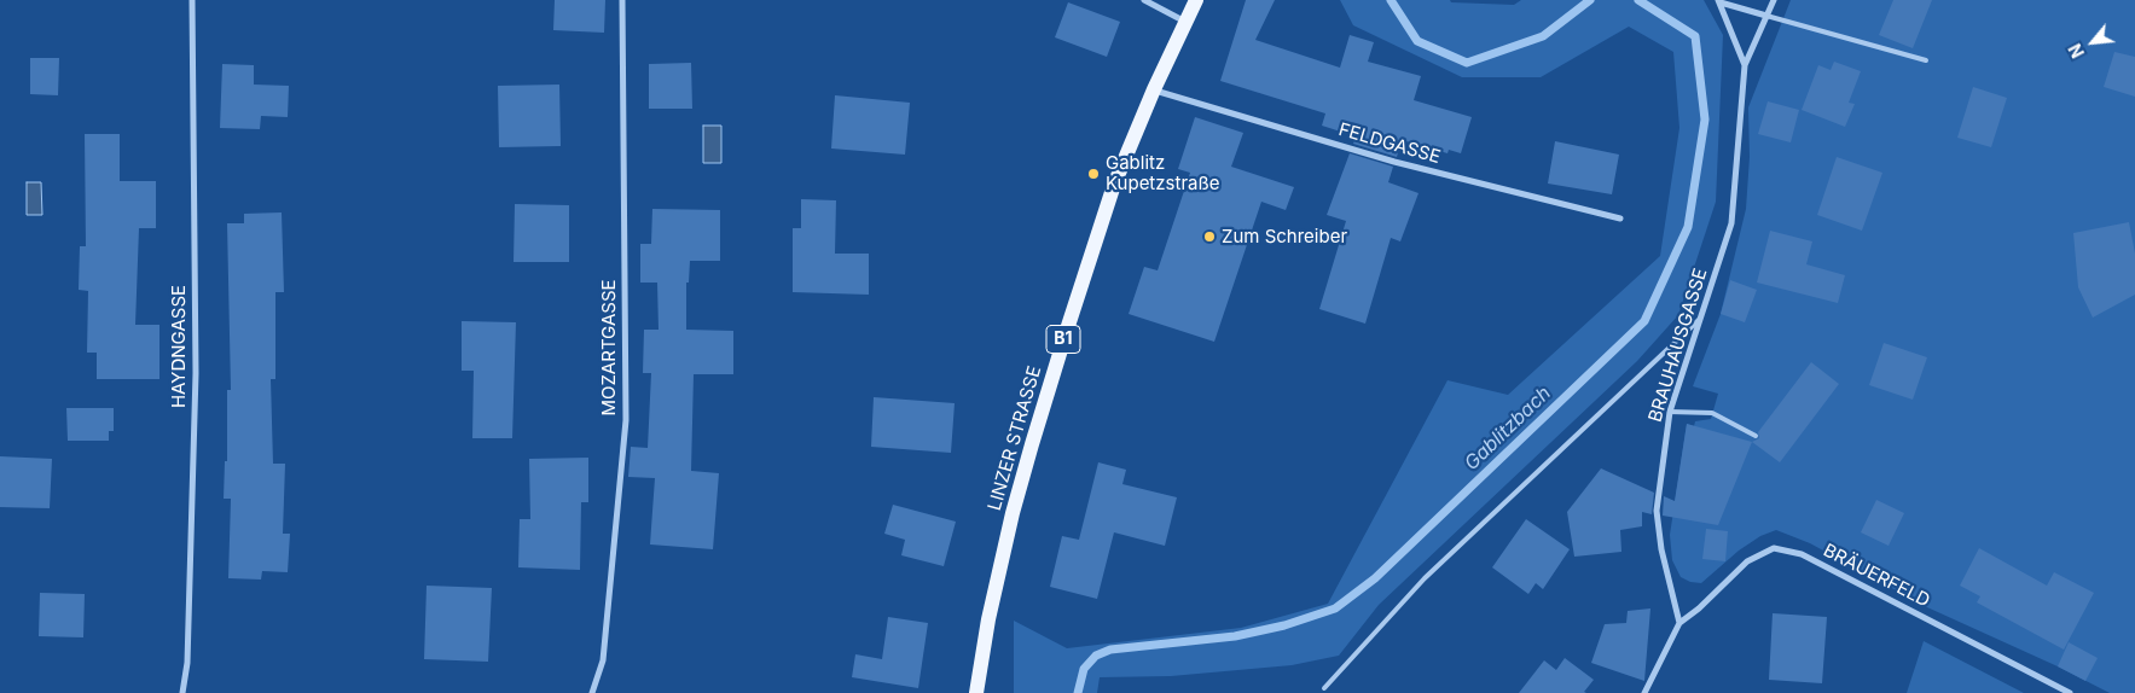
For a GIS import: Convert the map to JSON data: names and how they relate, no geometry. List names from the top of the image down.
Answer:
{
  "streets": {
    "main road": ["B1", "LINZER STRASSE"],
    "street": [
      "FELDGASSE",
      "BRAUHAUSGASSE",
      "HAYDNGASSE",
      "MOZARTGASSE",
      "BRÄUERFELD"
    ]
  },
  "crossings": [
    ["FELDGASSE", "LINZER STRASSE"],
    ["BRAUHAUSGASSE", "BRÄUERFELD"]
  ],
  "water": ["Gablitzbach"],
  "places": ["Gablitz Kupetzstraße", "Zum Schreiber"],
  "north": "bottom left"
}
